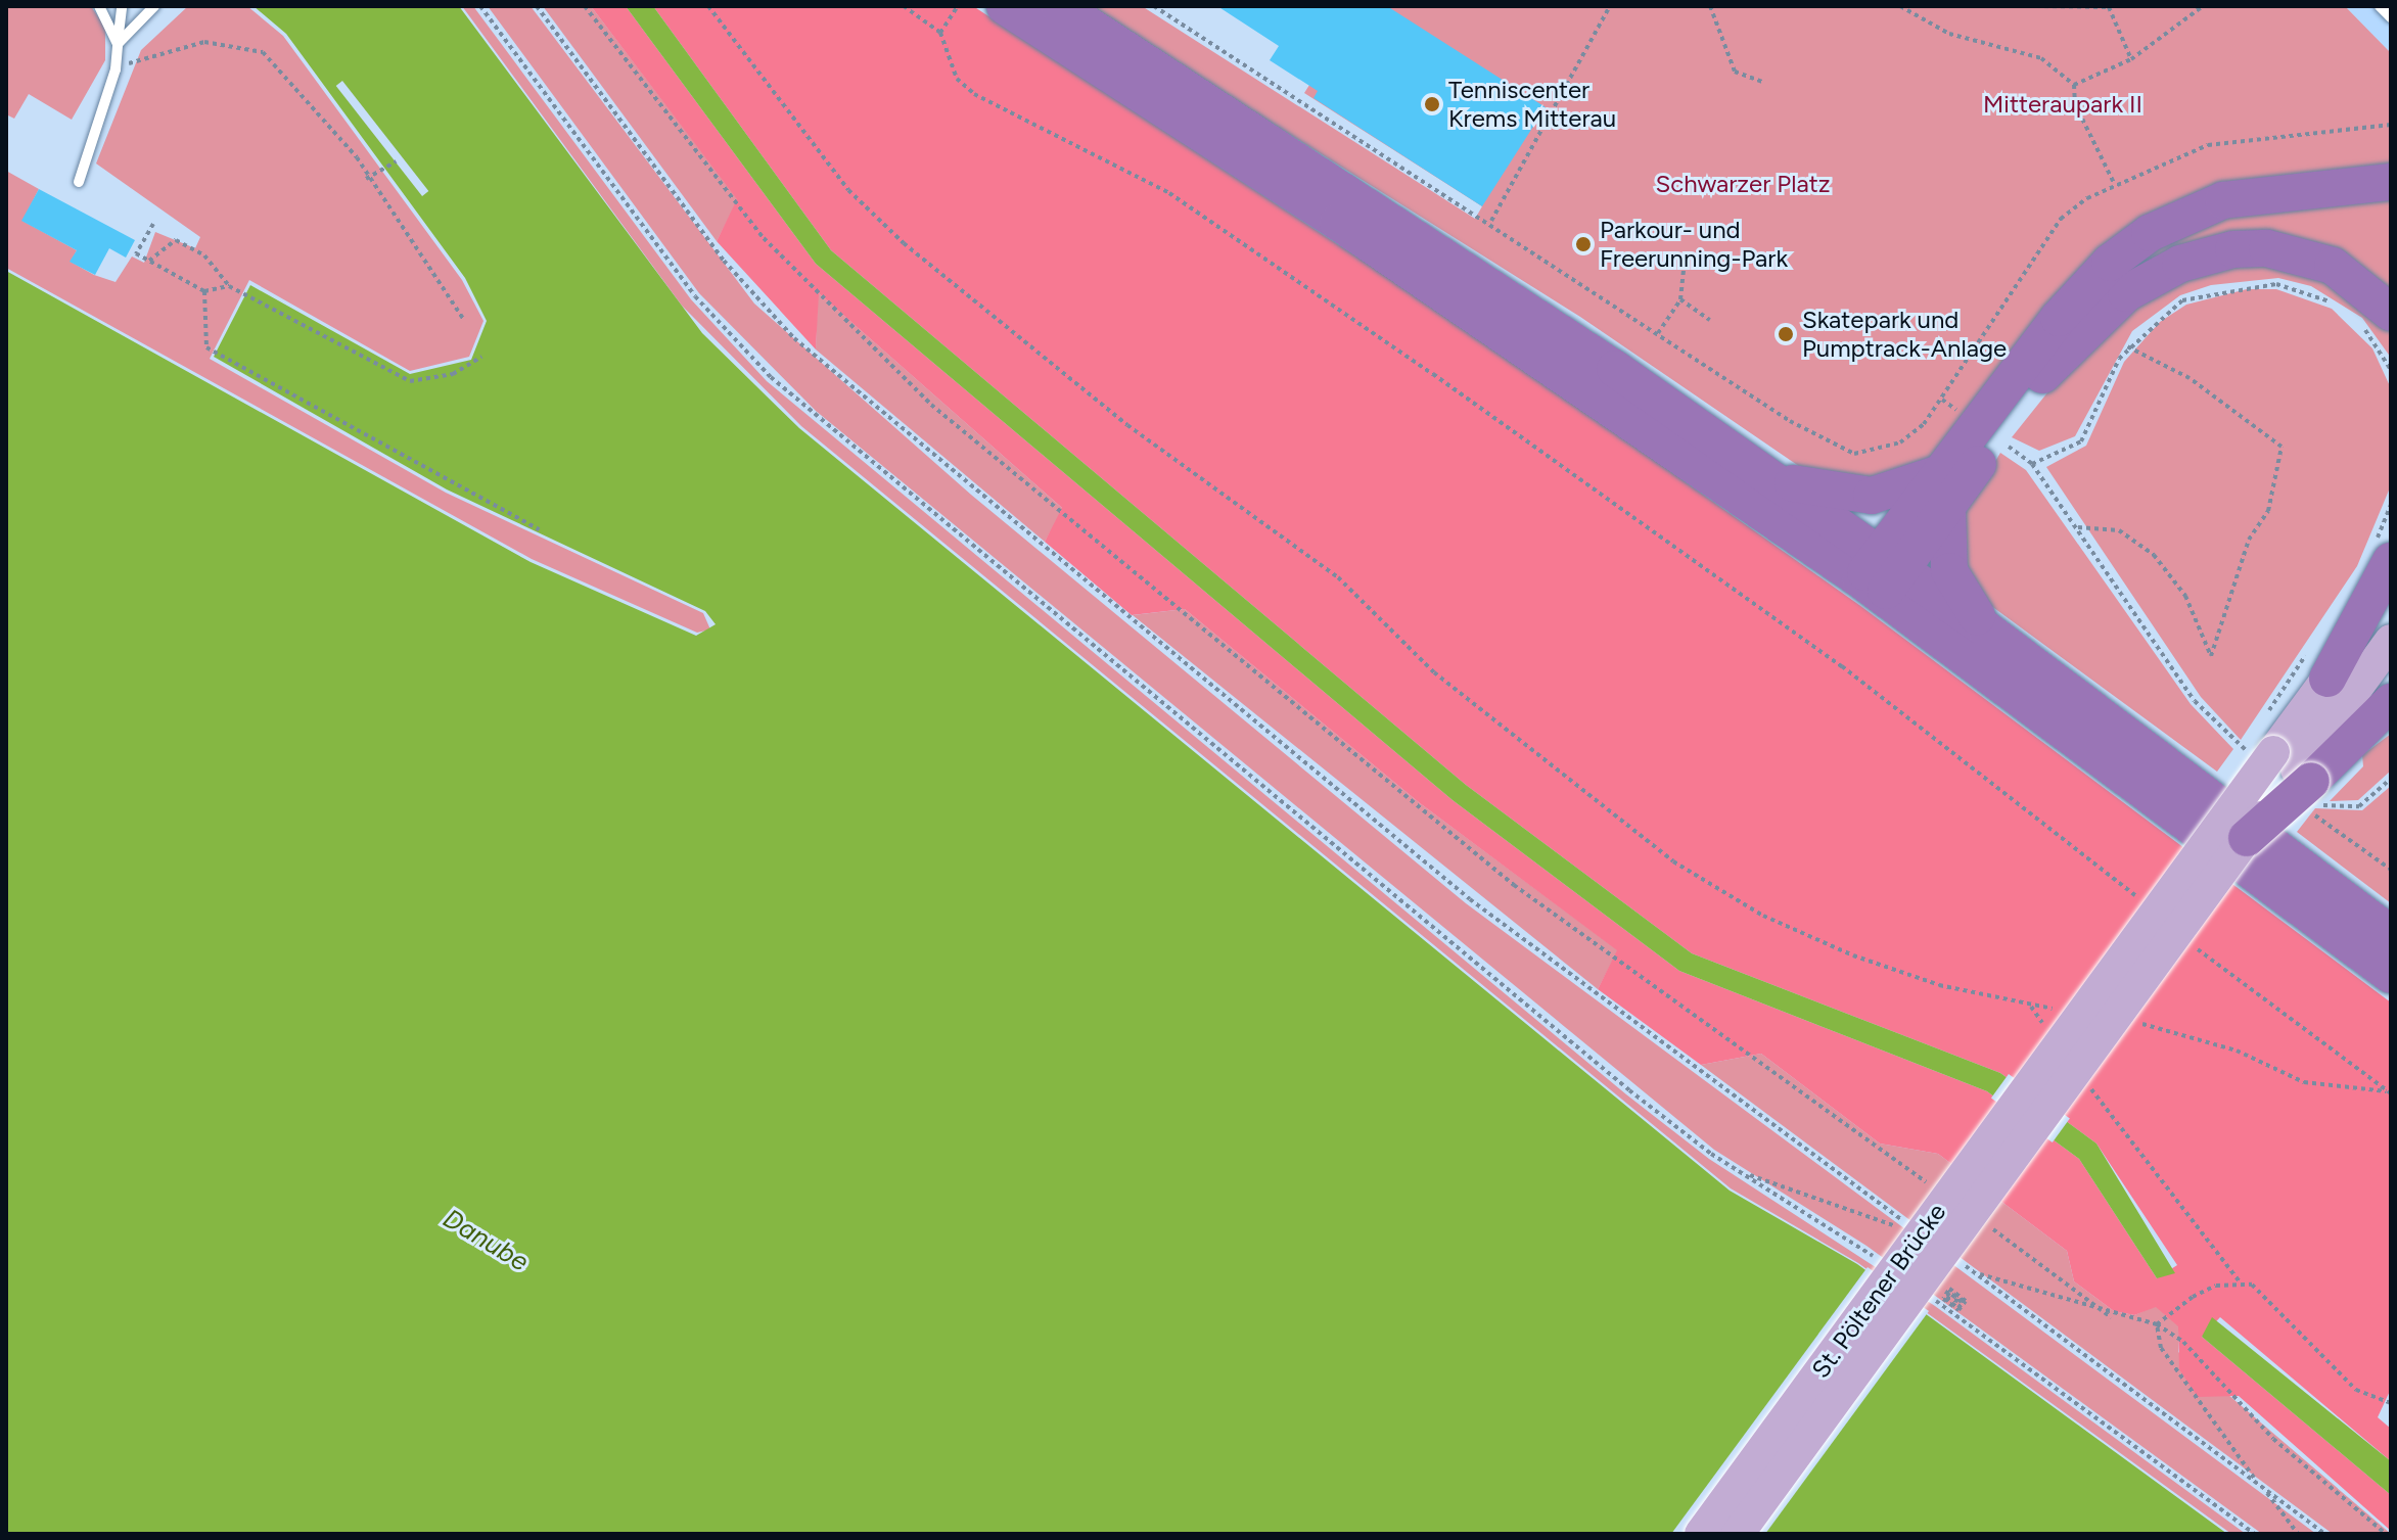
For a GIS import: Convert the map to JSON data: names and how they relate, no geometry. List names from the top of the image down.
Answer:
{
  "streets": {
    "main road": ["St. Pöltener Brücke"]
  },
  "water": ["Danube"],
  "parks": ["Mitteraupark II", "Schwarzer Platz"],
  "places": ["Tenniscenter Krems Mitterau", "Parkour- und Freerunning-Park", "Skatepark und Pumptrack-Anlage"]
}
